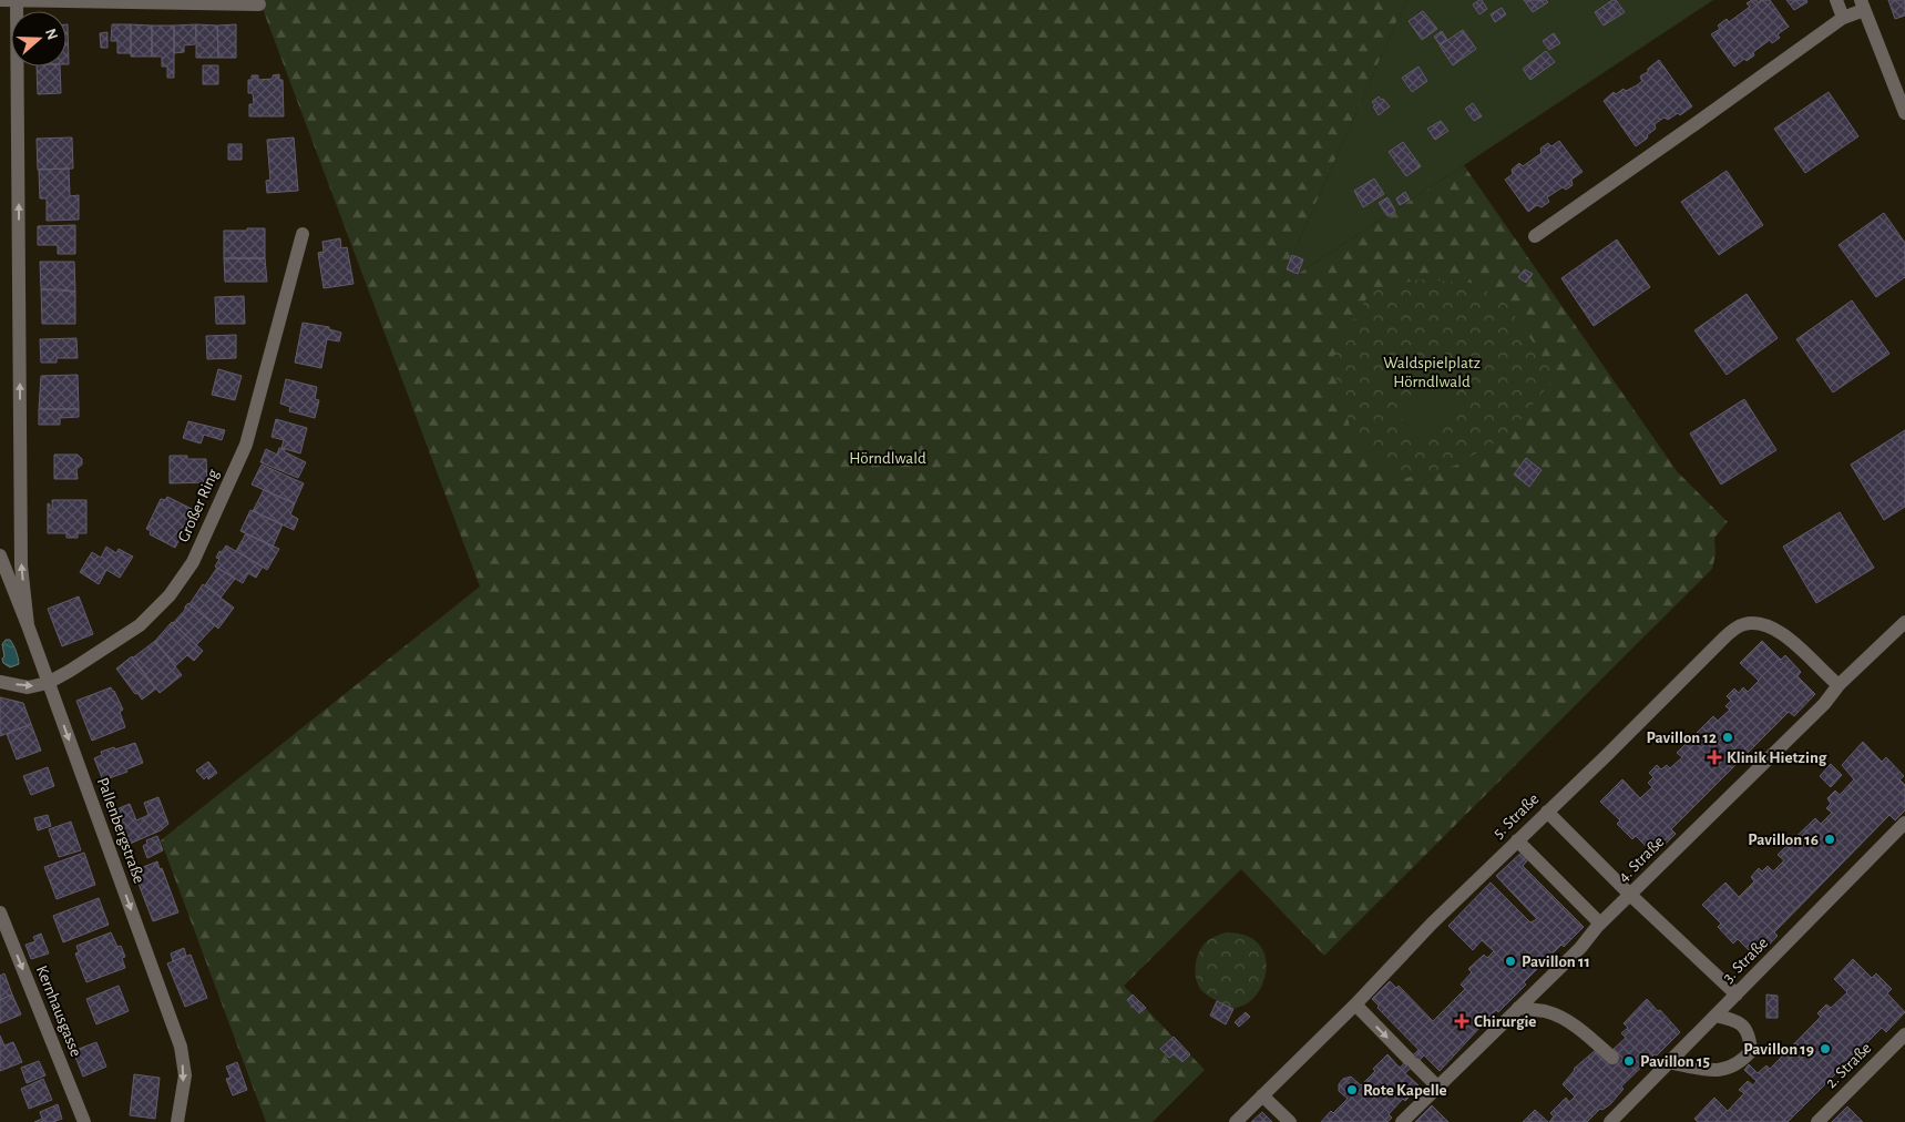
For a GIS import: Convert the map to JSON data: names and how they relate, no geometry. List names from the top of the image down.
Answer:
{
  "streets": {
    "street": [
      "Großer Ring",
      "5. Straße",
      "Pallenbergstraße",
      "4. Straße",
      "3. Straße",
      "Kernhausgasse",
      "2. Straße"
    ]
  },
  "crossings": [
    ["Großer Ring", "Pallenbergstraße"],
    ["5. Straße", "4. Straße"]
  ],
  "one_way": ["Pallenbergstraße", "Kernhausgasse"],
  "parks": ["Waldspielplatz Hörndlwald", "Hörndlwald"],
  "places": {
    "other": [
      "Pavillon 12",
      "Pavillon 16",
      "Pavillon 11",
      "Pavillon 19",
      "Pavillon 15",
      "Rote Kapelle"
    ],
    "health": ["Klinik Hietzing", "Chirurgie"]
  },
  "north": "right"
}
